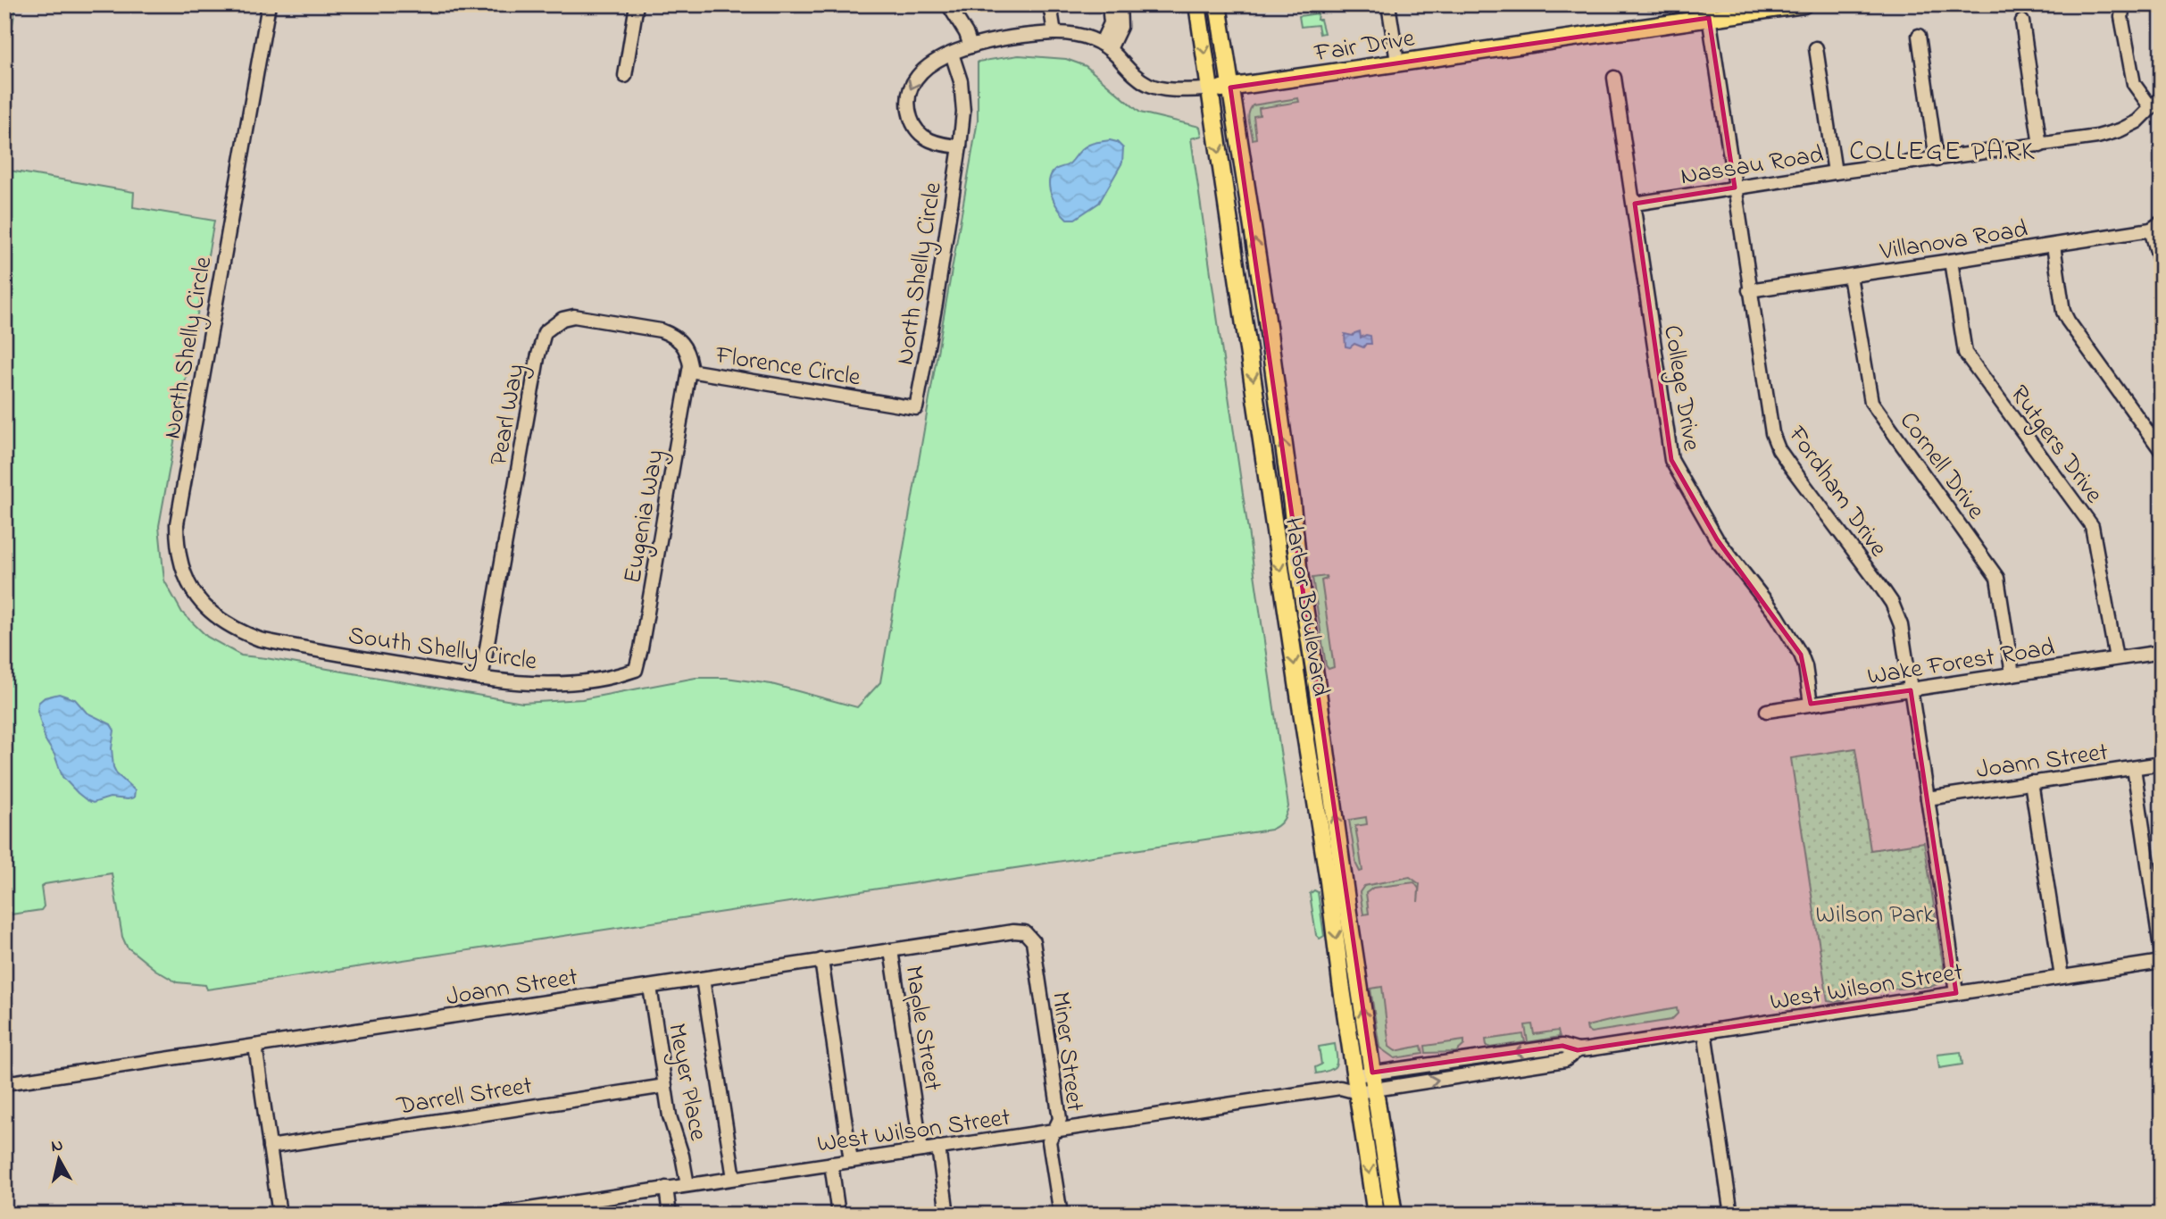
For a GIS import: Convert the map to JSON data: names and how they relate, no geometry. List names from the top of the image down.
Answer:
{
  "streets": {
    "main road": ["Fair Drive", "Harbor Boulevard"],
    "street": [
      "Nassau Road",
      "Villanova Road",
      "North Shelly Circle",
      "Florence Circle",
      "College Drive",
      "Pearl Way",
      "Rutgers Drive",
      "Cornell Drive",
      "Fordham Drive",
      "Eugenia Way",
      "South Shelly Circle",
      "Wake Forest Road",
      "Joann Street",
      "West Wilson Street",
      "Maple Street",
      "Miner Street",
      "Meyer Place",
      "Darrell Street"
    ]
  },
  "crossings": [
    ["Fair Drive", "Fordham Drive"],
    ["Fair Drive", "Harbor Boulevard"],
    ["Nassau Road", "College Drive"],
    ["Nassau Road", "Fordham Drive"],
    ["Villanova Road", "Rutgers Drive"],
    ["Villanova Road", "Cornell Drive"],
    ["Villanova Road", "Fordham Drive"],
    ["North Shelly Circle", "Florence Circle"],
    ["North Shelly Circle", "South Shelly Circle"],
    ["Florence Circle", "Pearl Way"],
    ["Florence Circle", "Eugenia Way"],
    ["College Drive", "Wake Forest Road"],
    ["Pearl Way", "Eugenia Way"],
    ["Pearl Way", "South Shelly Circle"],
    ["Rutgers Drive", "Wake Forest Road"],
    ["Cornell Drive", "Wake Forest Road"],
    ["Fordham Drive", "Wake Forest Road"],
    ["Fordham Drive", "Joann Street"],
    ["Fordham Drive", "West Wilson Street"],
    ["Eugenia Way", "South Shelly Circle"],
    ["Harbor Boulevard", "West Wilson Street"],
    ["Joann Street", "Maple Street"],
    ["Joann Street", "Miner Street"],
    ["Joann Street", "Meyer Place"],
    ["West Wilson Street", "Maple Street"],
    ["West Wilson Street", "Miner Street"],
    ["West Wilson Street", "Meyer Place"],
    ["Meyer Place", "Darrell Street"]
  ],
  "districts": ["COLLEGE PARK"],
  "parks": ["Wilson Park"],
  "north": "top"
}
